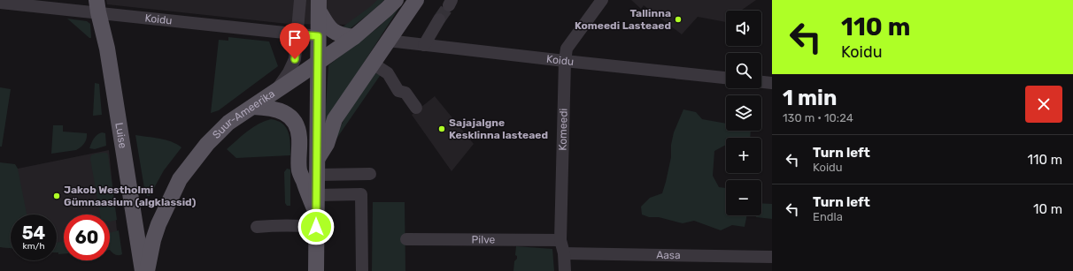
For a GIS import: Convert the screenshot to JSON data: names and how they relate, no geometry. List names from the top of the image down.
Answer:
{
  "streets": {
    "main road": ["Suur-Ameerika", "Luise"],
    "street": [
      "Koidu",
      "Komeedi",
      "Pilve",
      "Aasa"
    ]
  },
  "crossings": [
    ["Koidu", "Komeedi"],
    ["Koidu", "Luise"],
    ["Komeedi", "Pilve"],
    ["Komeedi", "Aasa"]
  ],
  "places": ["Tallinna Komeedi Lasteaed", "Sajajalgne Kesklinna lasteaed", "Jakob Westholmi Gümnaasium (algklassid)"],
  "page": {
    "turn": ["110 m", "Koidu"],
    "map_buttons": ["+", "−"],
    "heading": ["1 min", "130 m · 10:24"],
    "list": [
      {
        "name": "Turn left",
        "note": "Koidu",
        "value": "110 m"
      },
      {
        "name": "Turn left",
        "note": "Endla",
        "value": "10 m"
      }
    ],
    "speed": "54 km/h",
    "limit": "60"
  }
}
